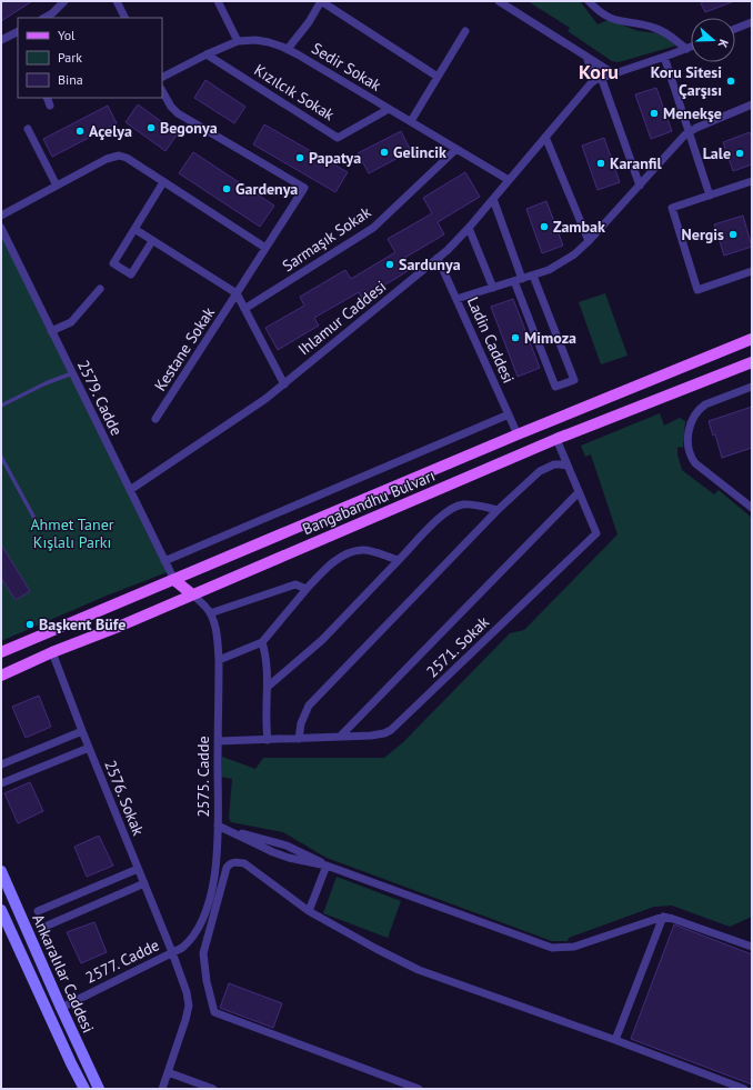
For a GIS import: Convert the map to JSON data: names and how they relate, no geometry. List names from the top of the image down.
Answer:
{
  "streets": {
    "main road": ["Bangabandhu Bulvarı", "Ankaralılar Caddesi"],
    "street": [
      "Sedir Sokak",
      "Kızılcık Sokak",
      "Sarmaşık Sokak",
      "Ihlamur Caddesi",
      "Ladin Caddesi",
      "Kestane Sokak",
      "2579. Cadde",
      "2571. Sokak",
      "2575. Cadde",
      "2576. Sokak",
      "2577. Cadde"
    ]
  },
  "crossings": [
    ["Sedir Sokak", "Kızılcık Sokak"],
    ["Sedir Sokak", "Sarmaşık Sokak"],
    ["Sedir Sokak", "Ihlamur Caddesi"],
    ["Ihlamur Caddesi", "Ladin Caddesi"],
    ["Ihlamur Caddesi", "2579. Cadde"],
    ["Ladin Caddesi", "Bangabandhu Bulvarı"],
    ["2579. Cadde", "Bangabandhu Bulvarı"],
    ["Bangabandhu Bulvarı", "2571. Sokak"],
    ["Bangabandhu Bulvarı", "2575. Cadde"],
    ["Bangabandhu Bulvarı", "2576. Sokak"],
    ["2571. Sokak", "2575. Cadde"],
    ["2575. Cadde", "2576. Sokak"],
    ["2575. Cadde", "2577. Cadde"],
    ["2576. Sokak", "2577. Cadde"],
    ["2577. Cadde", "Ankaralılar Caddesi"]
  ],
  "districts": ["Koru"],
  "parks": ["Ahmet Taner Kışlalı Parkı"],
  "places": [
    "Koru Sitesi Çarşısı",
    "Menekşe",
    "Begonya",
    "Açelya",
    "Gelincik",
    "Lale",
    "Papatya",
    "Karanfil",
    "Gardenya",
    "Zambak",
    "Nergis",
    "Sardunya",
    "Mimoza",
    "Başkent Büfe"
  ],
  "legend": ["Yol", "Park", "Bina"],
  "north": "right"
}
